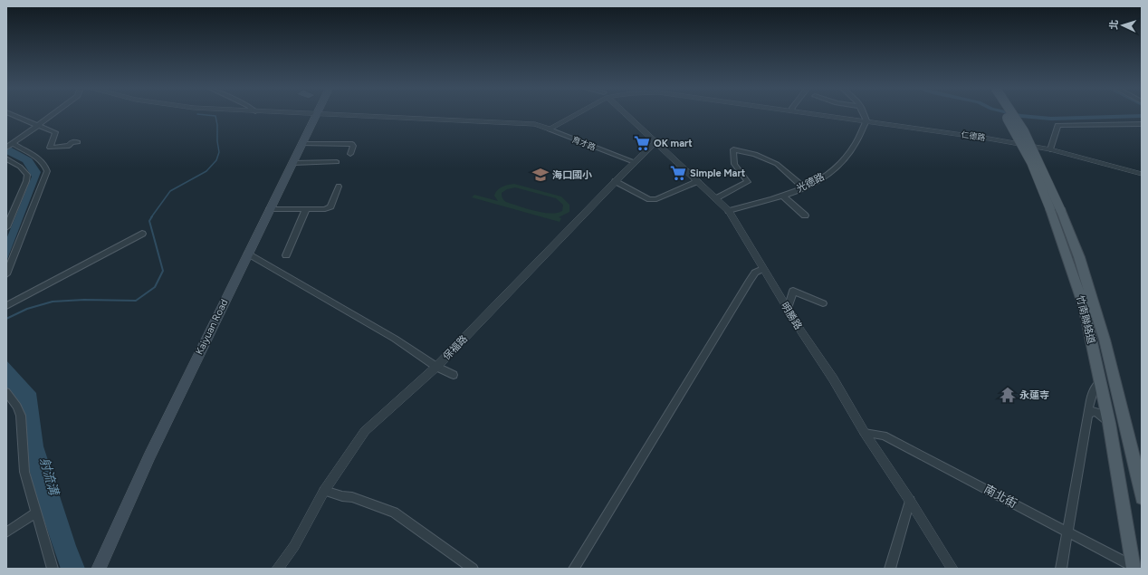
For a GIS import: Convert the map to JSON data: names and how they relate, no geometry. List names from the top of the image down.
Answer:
{
  "streets": {
    "main road": ["竹南聯絡道", "Kaiyuan Road"],
    "street": [
      "仁德路",
      "育才路",
      "光德路",
      "明勝路",
      "保福路",
      "南北街"
    ]
  },
  "crossings": [
    ["仁德路", "育才路"],
    ["仁德路", "光德路"],
    ["育才路", "保福路"],
    ["光德路", "明勝路"],
    ["明勝路", "保福路"],
    ["明勝路", "南北街"],
    ["竹南聯絡道", "南北街"]
  ],
  "water": ["射流溝"],
  "places": {
    "supermarket": ["OK mart", "Simple Mart"],
    "school or university": ["海口國小"],
    "temple": ["永蓮寺"]
  },
  "north": "left"
}
